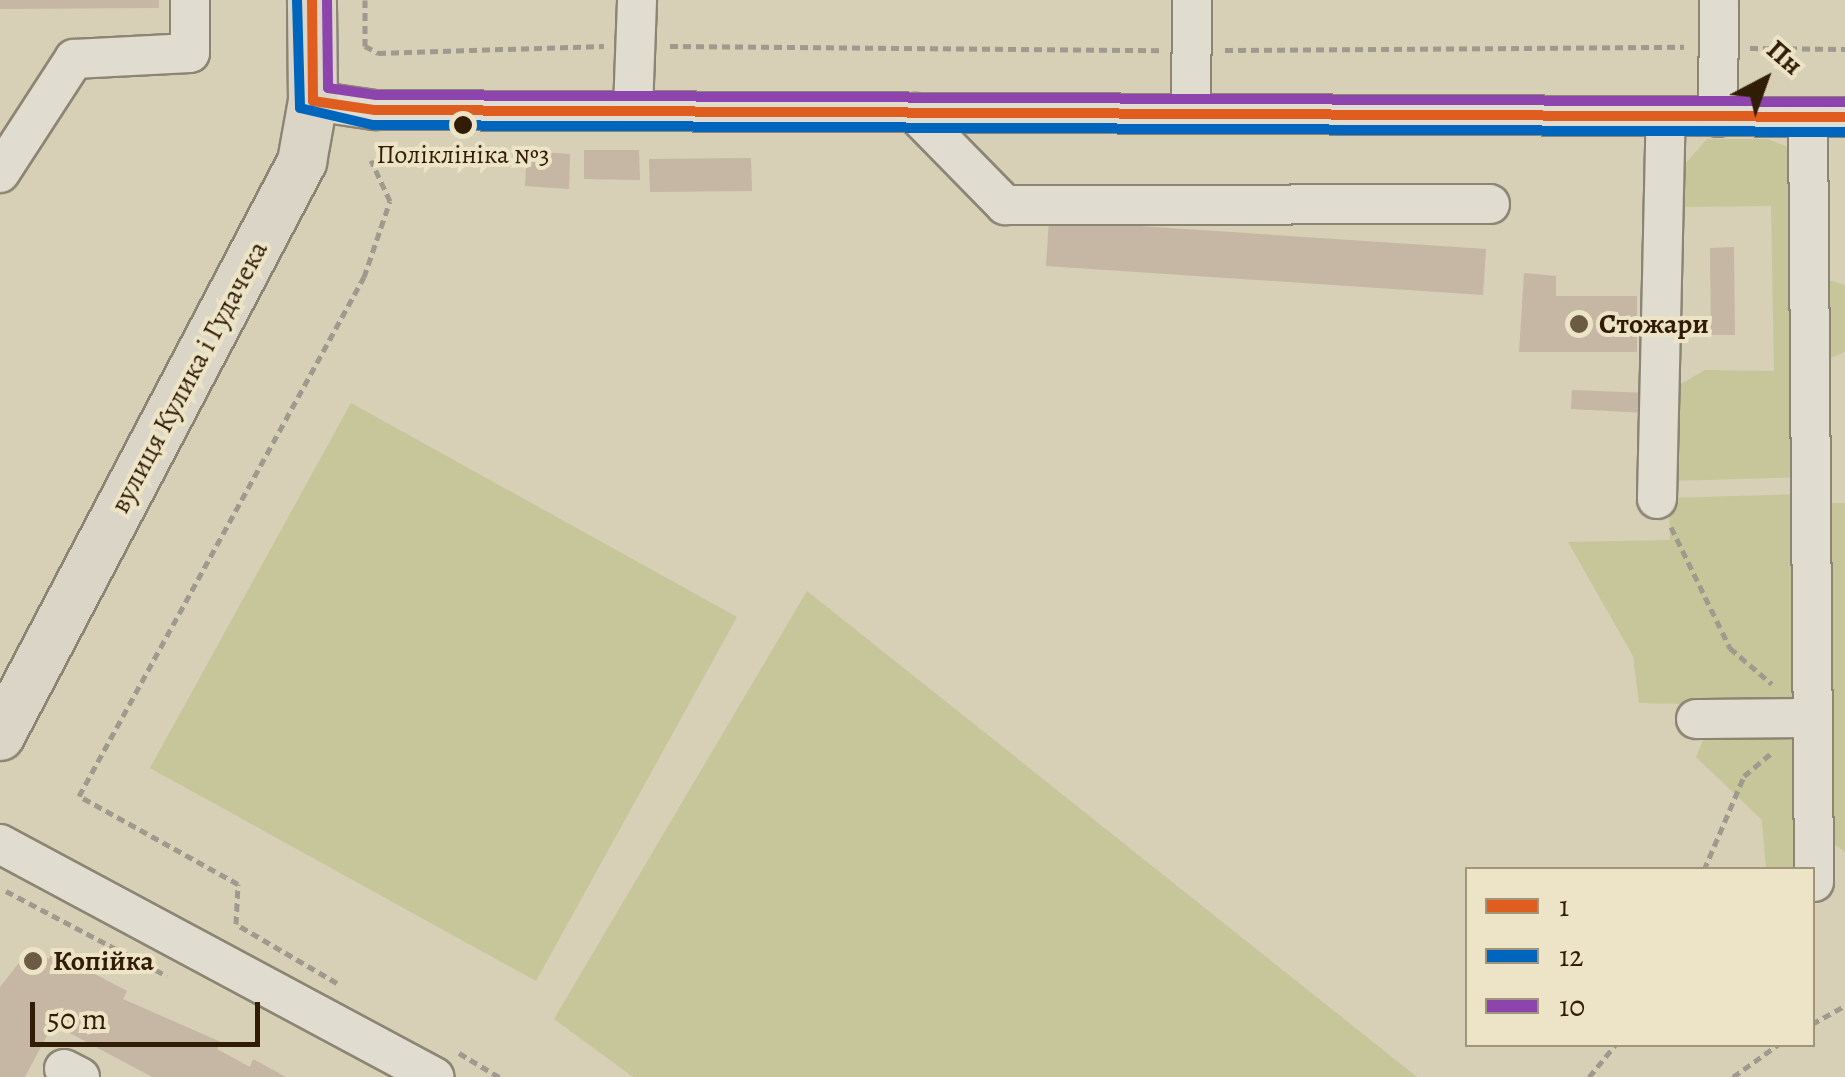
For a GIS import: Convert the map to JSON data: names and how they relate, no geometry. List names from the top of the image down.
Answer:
{
  "streets": {
    "main road": ["вулиця Кулика і Гудачека"]
  },
  "places": ["Поліклініка №3", "Стожари", "Копійка"],
  "lines": ["transit line 1", "transit line 12", "transit line 10"],
  "legend": ["1", "12", "10"],
  "scale_bar": "50 m",
  "north": "top right"
}
